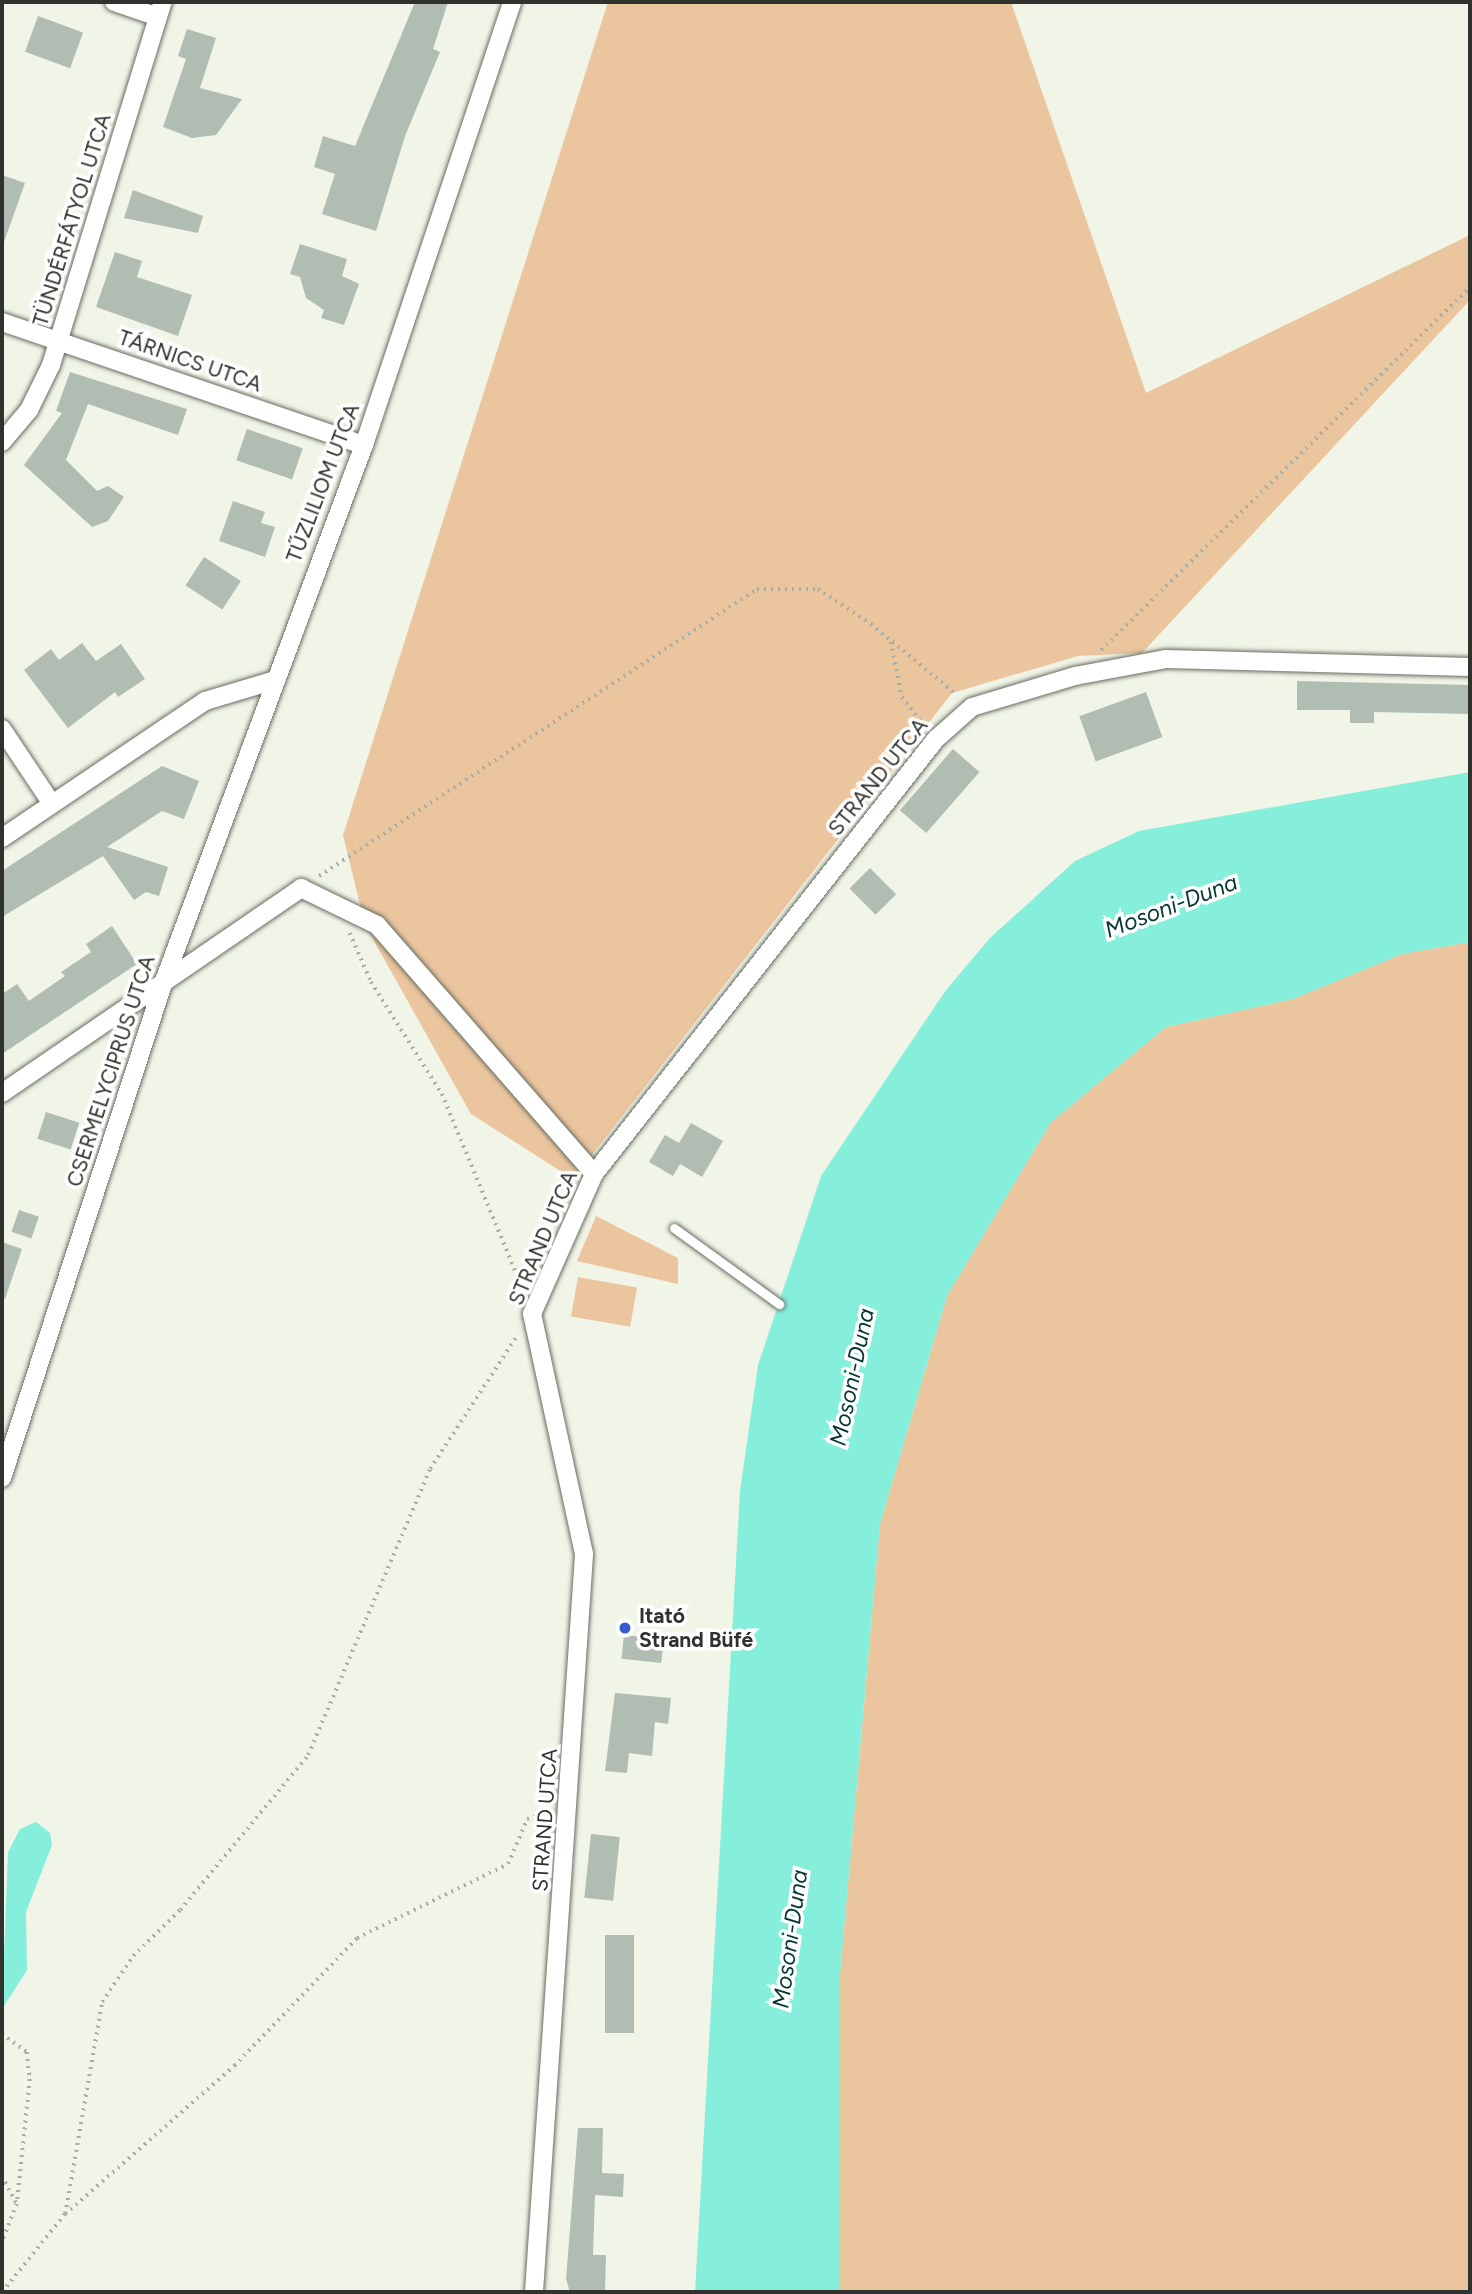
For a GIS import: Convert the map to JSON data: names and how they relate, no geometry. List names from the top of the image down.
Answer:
{
  "streets": {
    "street": [
      "TÜNDÉRFÁTYOL UTCA",
      "TÁRNICS UTCA",
      "TŰZLILIOM UTCA",
      "STRAND UTCA",
      "CSERMELYCIPRUS UTCA"
    ]
  },
  "crossings": [
    ["TÜNDÉRFÁTYOL UTCA", "TÁRNICS UTCA"],
    ["TÁRNICS UTCA", "TŰZLILIOM UTCA"],
    ["TŰZLILIOM UTCA", "CSERMELYCIPRUS UTCA"]
  ],
  "water": ["Mosoni-Duna"],
  "places": ["Itató Strand Büfé"]
}
